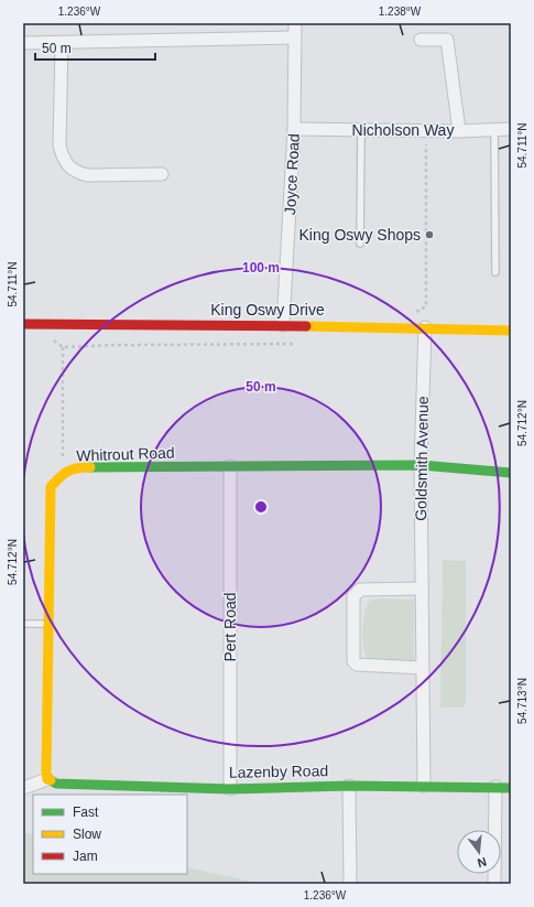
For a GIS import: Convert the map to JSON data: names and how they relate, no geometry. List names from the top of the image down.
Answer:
{
  "streets": {
    "street": [
      "Nicholson Way",
      "Joyce Road",
      "King Oswy Drive",
      "Whitrout Road",
      "Goldsmith Avenue",
      "Pert Road",
      "Lazenby Road"
    ]
  },
  "crossings": [
    ["Nicholson Way", "Joyce Road"],
    ["Joyce Road", "King Oswy Drive"],
    ["King Oswy Drive", "Goldsmith Avenue"],
    ["Whitrout Road", "Goldsmith Avenue"],
    ["Whitrout Road", "Pert Road"],
    ["Whitrout Road", "Lazenby Road"],
    ["Goldsmith Avenue", "Lazenby Road"],
    ["Pert Road", "Lazenby Road"]
  ],
  "places": ["King Oswy Shops"],
  "legend": ["Fast", "Slow", "Jam"],
  "scale_bar": "50 m",
  "north": "bottom",
  "coordinates": [
    "1.236°W",
    "1.238°W",
    "54.711°N",
    "54.712°N",
    "54.713°N"
  ],
  "rings": ["100 m", "50 m"]
}
